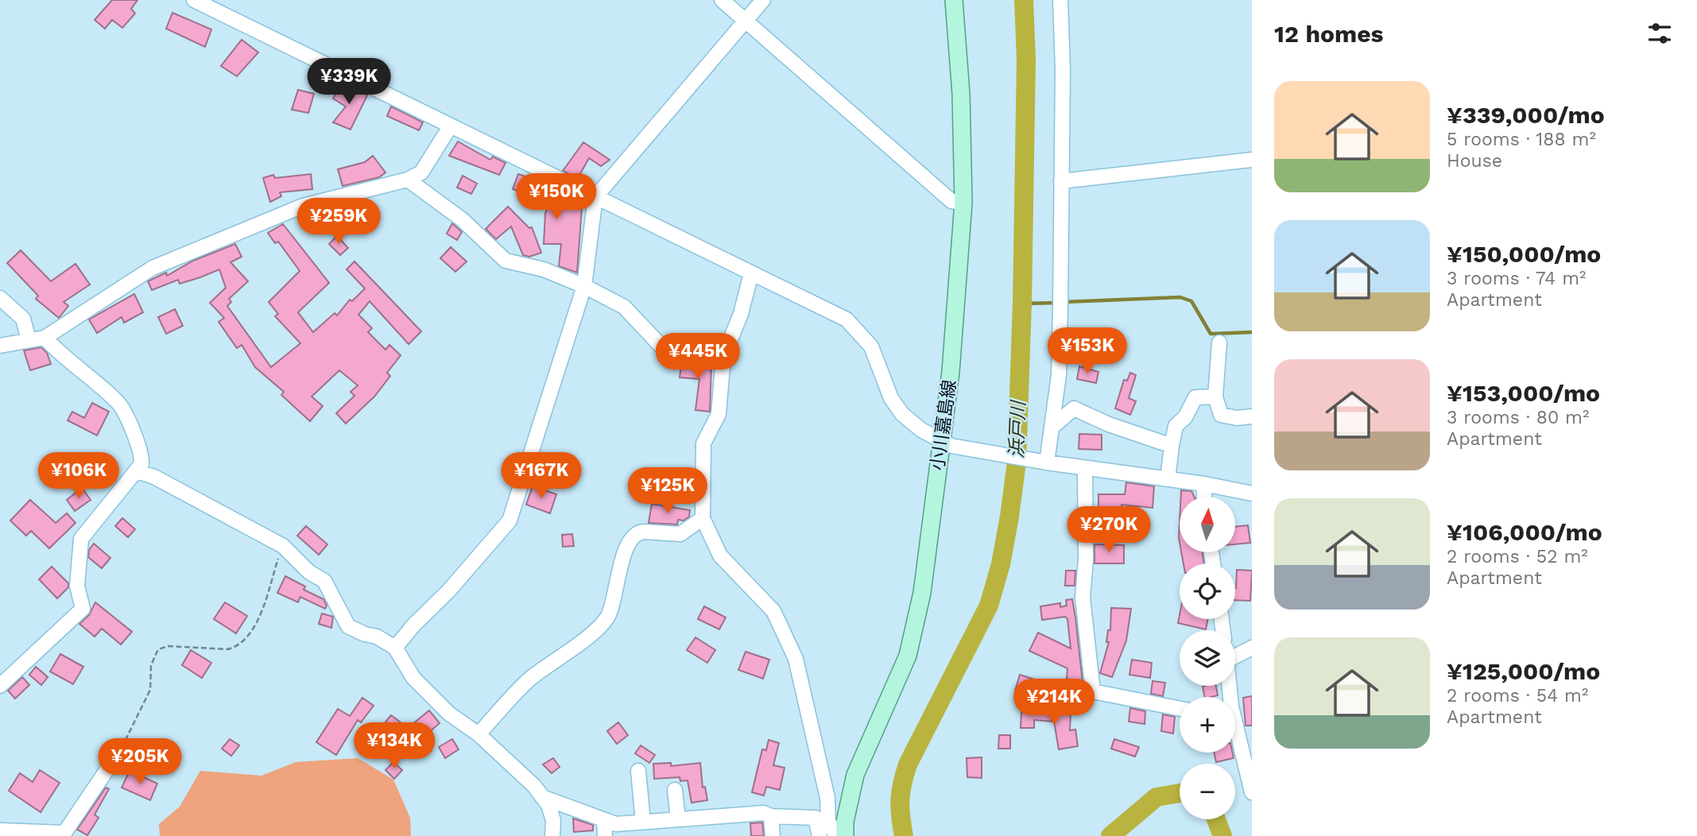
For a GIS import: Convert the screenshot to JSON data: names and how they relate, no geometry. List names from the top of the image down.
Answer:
{
  "streets": {
    "main road": ["小川嘉島線"]
  },
  "water": ["浜戸川"],
  "north": "top",
  "page": {
    "heading": "12 homes",
    "price": [
      "¥339K",
      "¥150K",
      "¥259K",
      "¥153K",
      "¥445K",
      "¥106K",
      "¥167K",
      "¥125K",
      "¥270K",
      "¥214K",
      "¥134K",
      "¥205K"
    ],
    "list": [
      {
        "name": "¥339,000/mo",
        "note": "5 rooms · 188 m² · House"
      },
      {
        "name": "¥150,000/mo",
        "note": "3 rooms · 74 m² · Apartment"
      },
      {
        "name": "¥153,000/mo",
        "note": "3 rooms · 80 m² · Apartment"
      },
      {
        "name": "¥106,000/mo",
        "note": "2 rooms · 52 m² · Apartment"
      },
      {
        "name": "¥125,000/mo",
        "note": "2 rooms · 54 m² · Apartment"
      }
    ],
    "map_buttons": ["+", "−"]
  }
}
